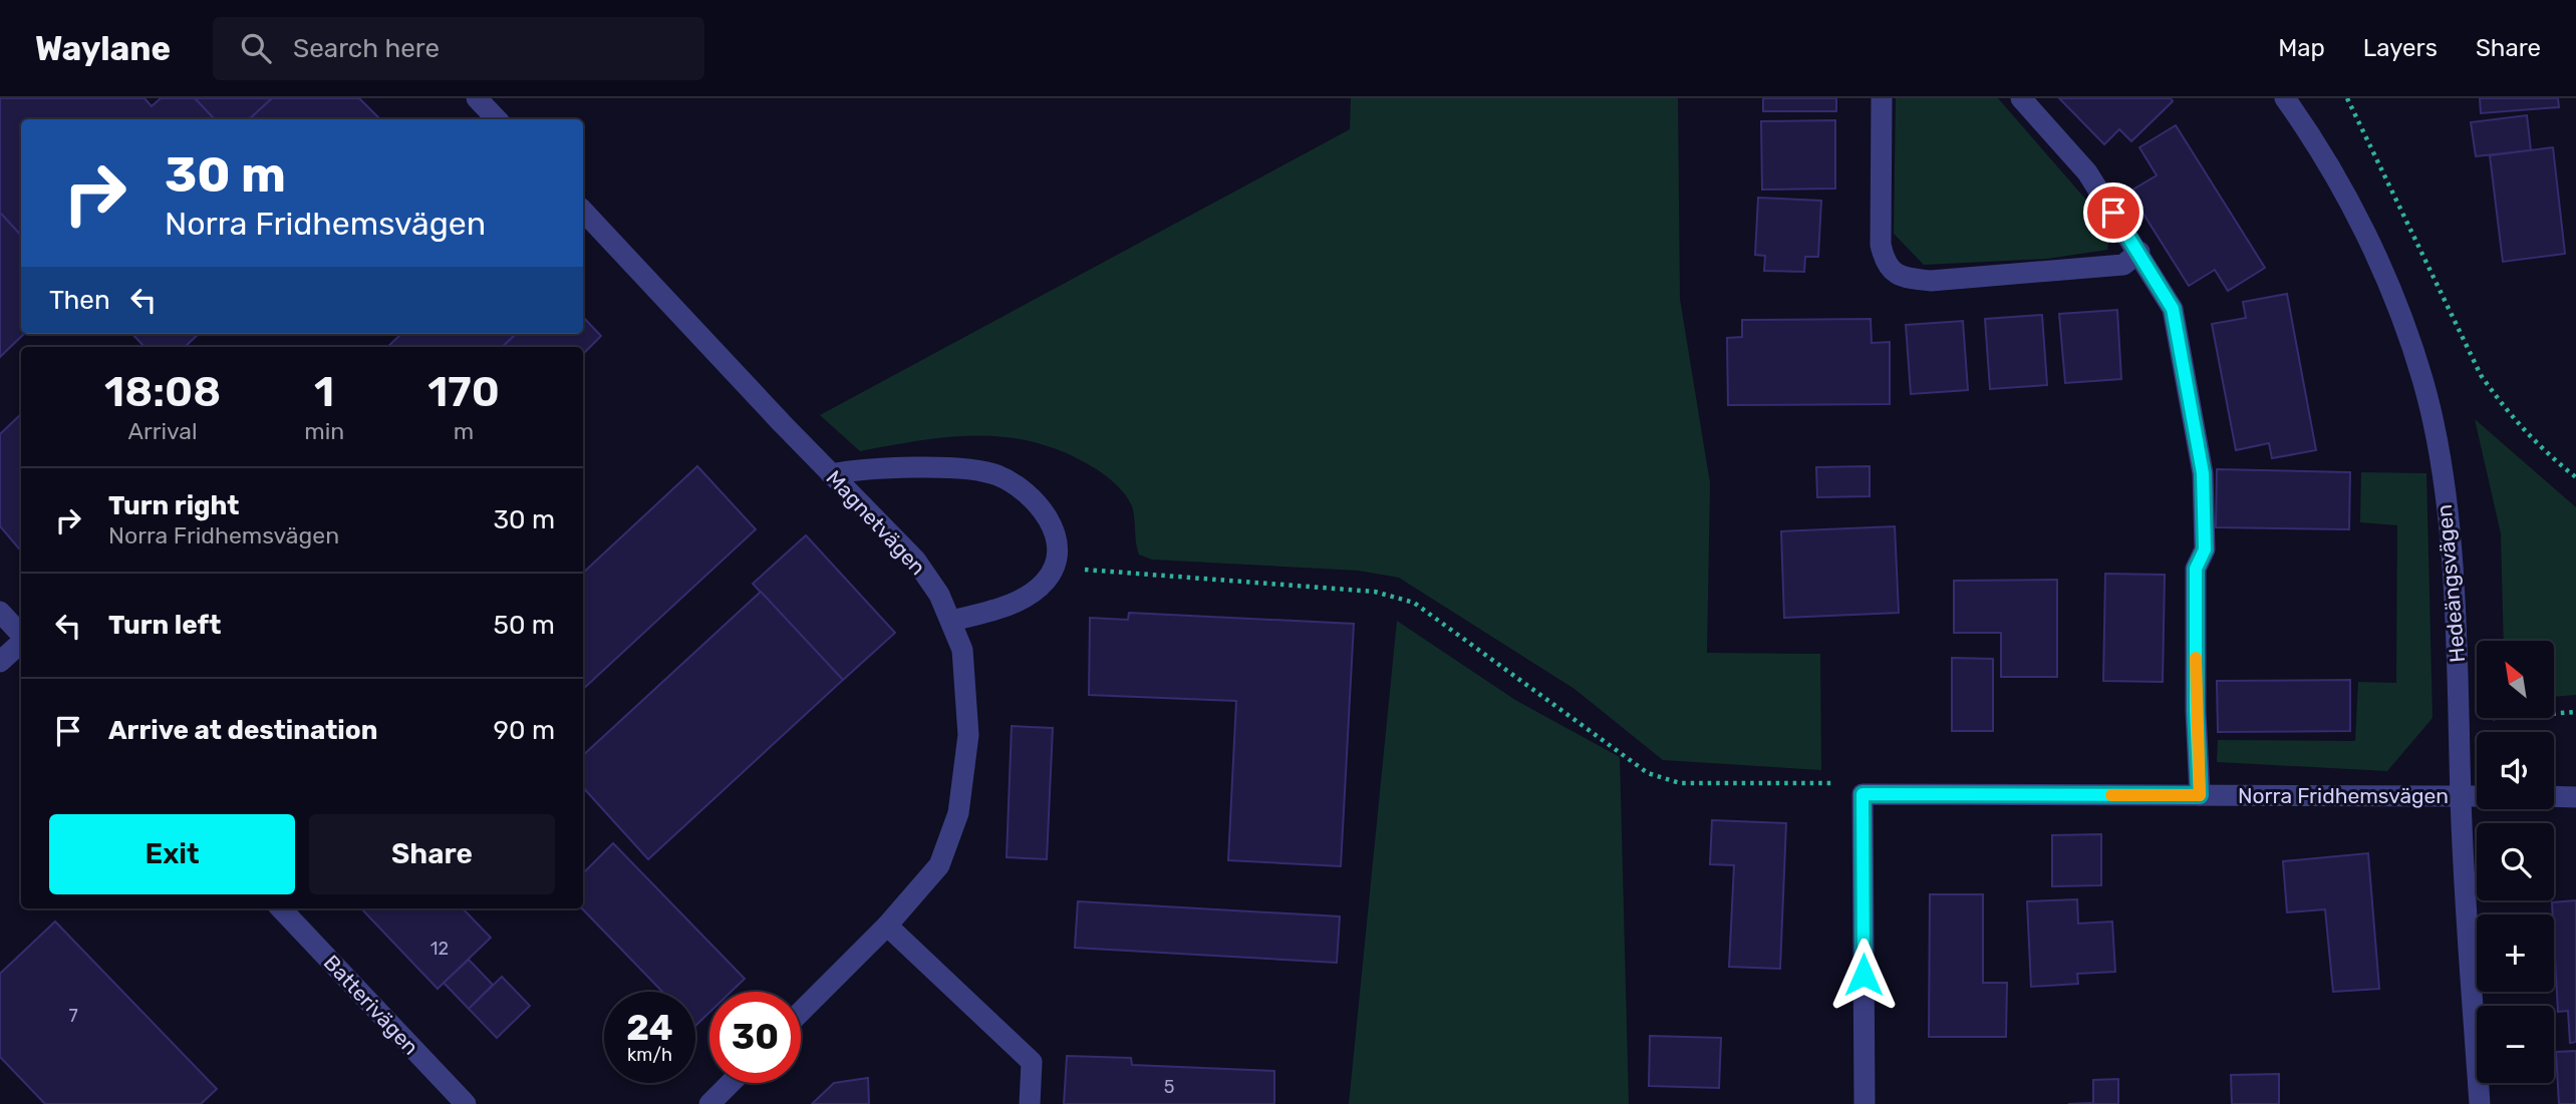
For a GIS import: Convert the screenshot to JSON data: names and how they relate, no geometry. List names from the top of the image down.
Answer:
{
  "streets": {
    "street": [
      "Magnetvägen",
      "Hedeängsvägen",
      "Norra Fridhemsvägen",
      "Batterivägen"
    ]
  },
  "crossings": [
    ["Hedeängsvägen", "Norra Fridhemsvägen"]
  ],
  "house_numbers": ["12", "7", "5"],
  "north": "top left",
  "page": {
    "header": "Waylane",
    "search": "Search here",
    "nav": ["Map", "Layers", "Share"],
    "turn": ["30 m", "Norra Fridhemsvägen"],
    "then": "Then",
    "eta": [
      "18:08",
      "Arrival",
      "1",
      "min",
      "170",
      "m"
    ],
    "list": [
      {
        "name": "Turn right",
        "note": "Norra Fridhemsvägen",
        "value": "30 m"
      },
      {
        "name": "Turn left",
        "value": "50 m"
      },
      {
        "name": "Arrive at destination",
        "value": "90 m"
      }
    ],
    "map_buttons": ["+", "−"],
    "buttons": ["Exit", "Share"],
    "speed": "24 km/h",
    "limit": "30"
  }
}
